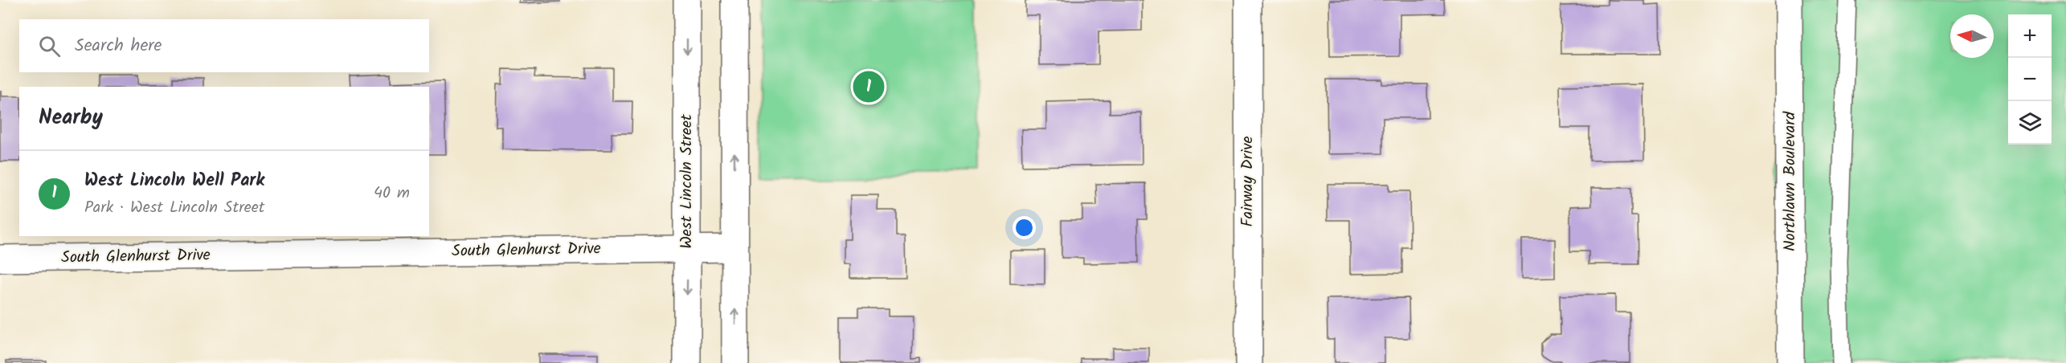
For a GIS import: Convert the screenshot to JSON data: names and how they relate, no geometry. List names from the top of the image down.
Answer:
{
  "streets": {
    "street": [
      "West Lincoln Street",
      "Fairway Drive",
      "Northlawn Boulevard",
      "South Glenhurst Drive"
    ]
  },
  "crossings": [
    ["West Lincoln Street", "South Glenhurst Drive"]
  ],
  "north": "left",
  "page": {
    "map_buttons": ["+", "−"],
    "search": "Search here",
    "pins": "1",
    "heading": "Nearby",
    "list": [
      {
        "mark": "1",
        "name": "West Lincoln Well Park",
        "note": "Park · West Lincoln Street",
        "value": "40 m"
      }
    ]
  }
}
